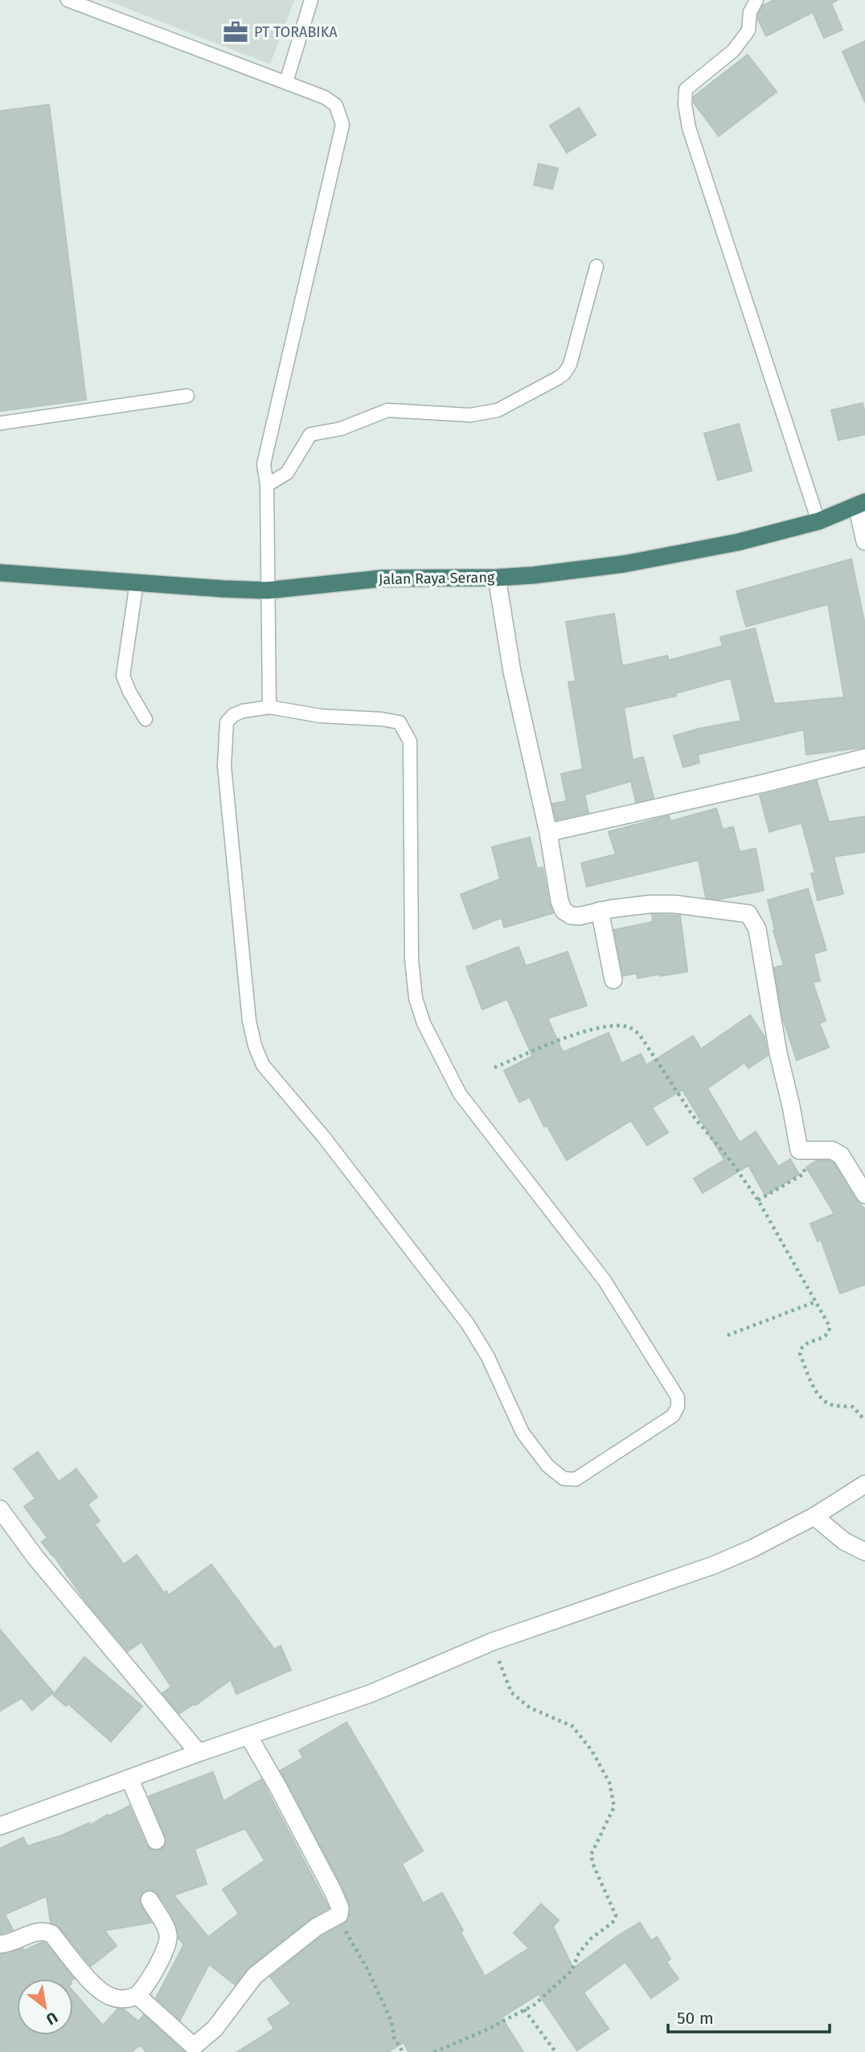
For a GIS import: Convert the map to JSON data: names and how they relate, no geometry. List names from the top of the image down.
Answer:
{
  "streets": {
    "highway": ["Jalan Raya Serang"]
  },
  "places": {
    "office": ["PT TORABIKA"]
  },
  "scale_bar": "50 m",
  "north": "bottom right"
}
